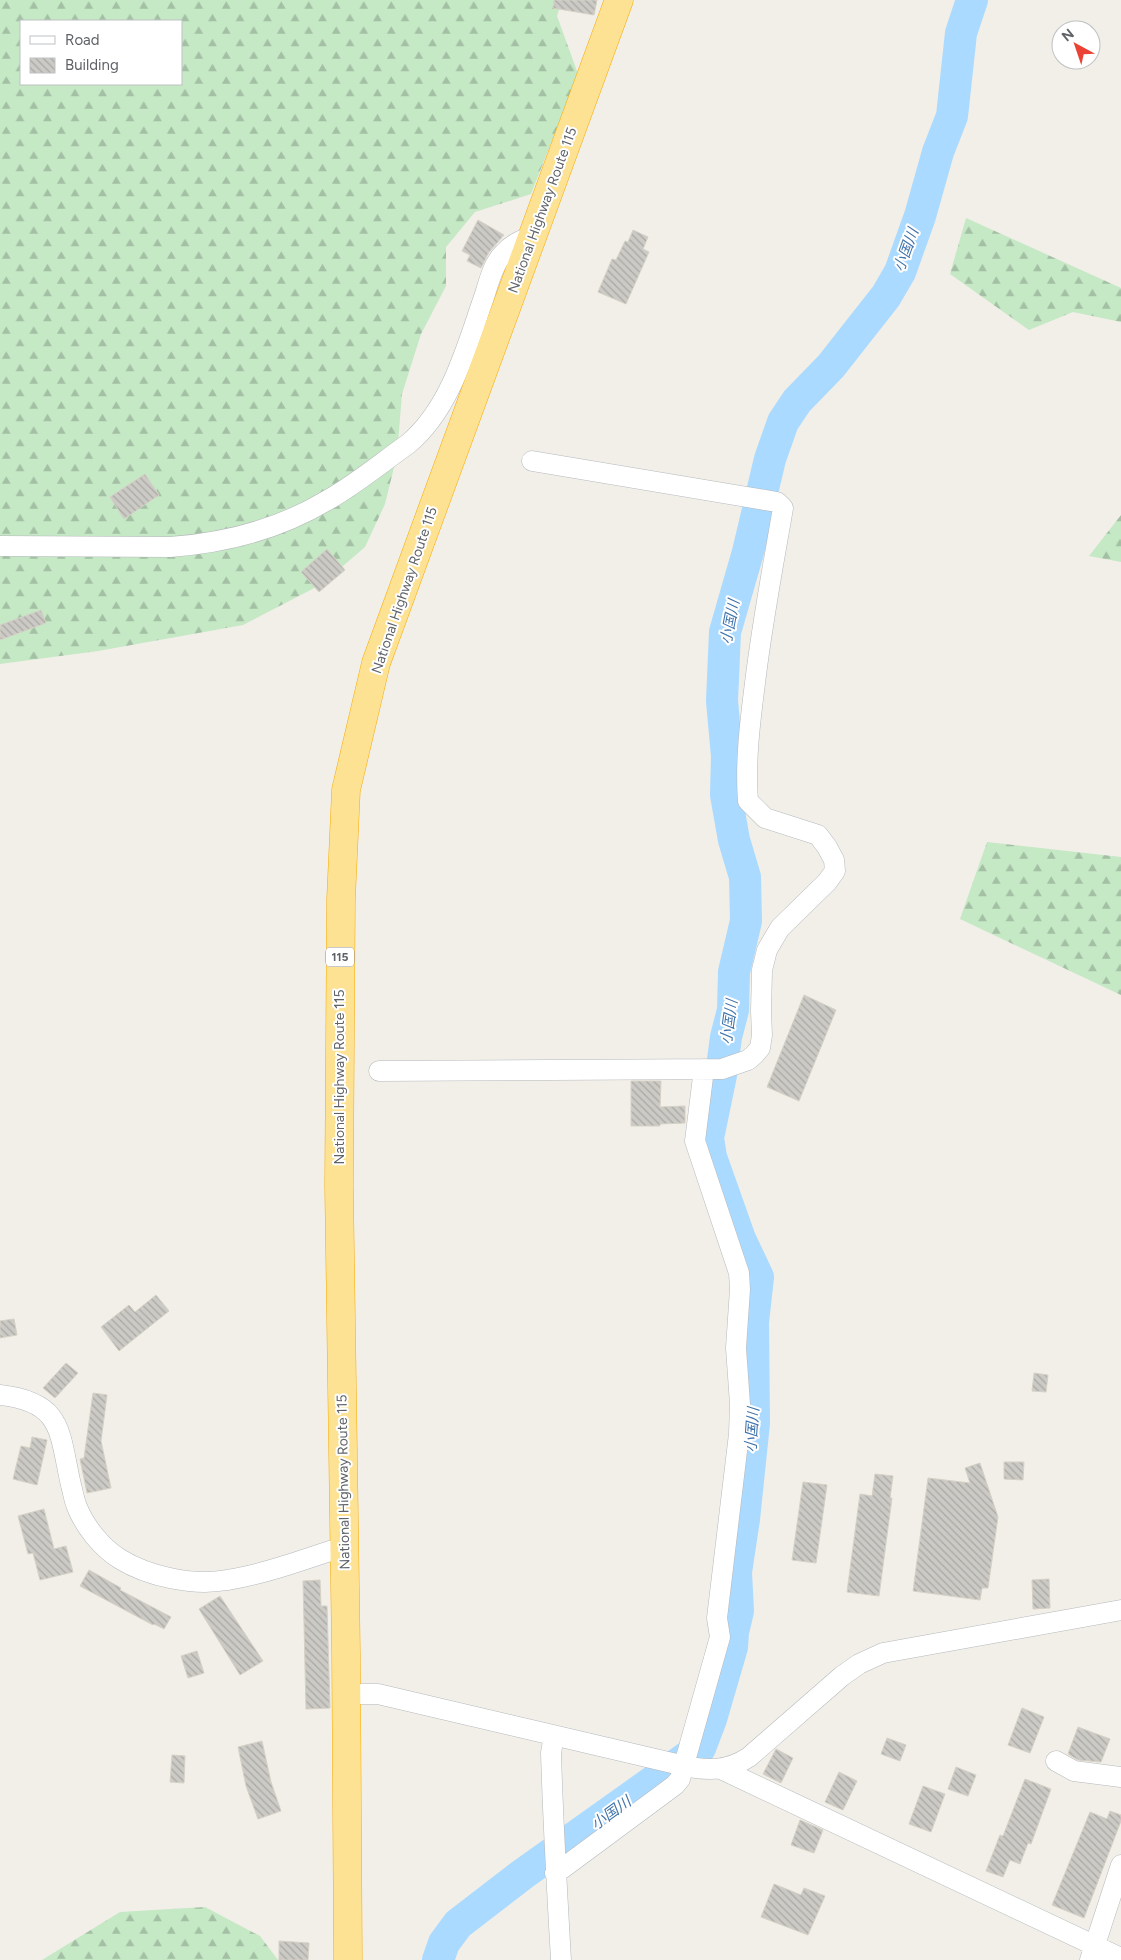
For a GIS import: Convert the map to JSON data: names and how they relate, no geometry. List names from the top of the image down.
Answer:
{
  "streets": {
    "highway": ["National Highway Route 115", "115"]
  },
  "water": ["小国川"],
  "legend": ["Road", "Building"],
  "north": "top left"
}
